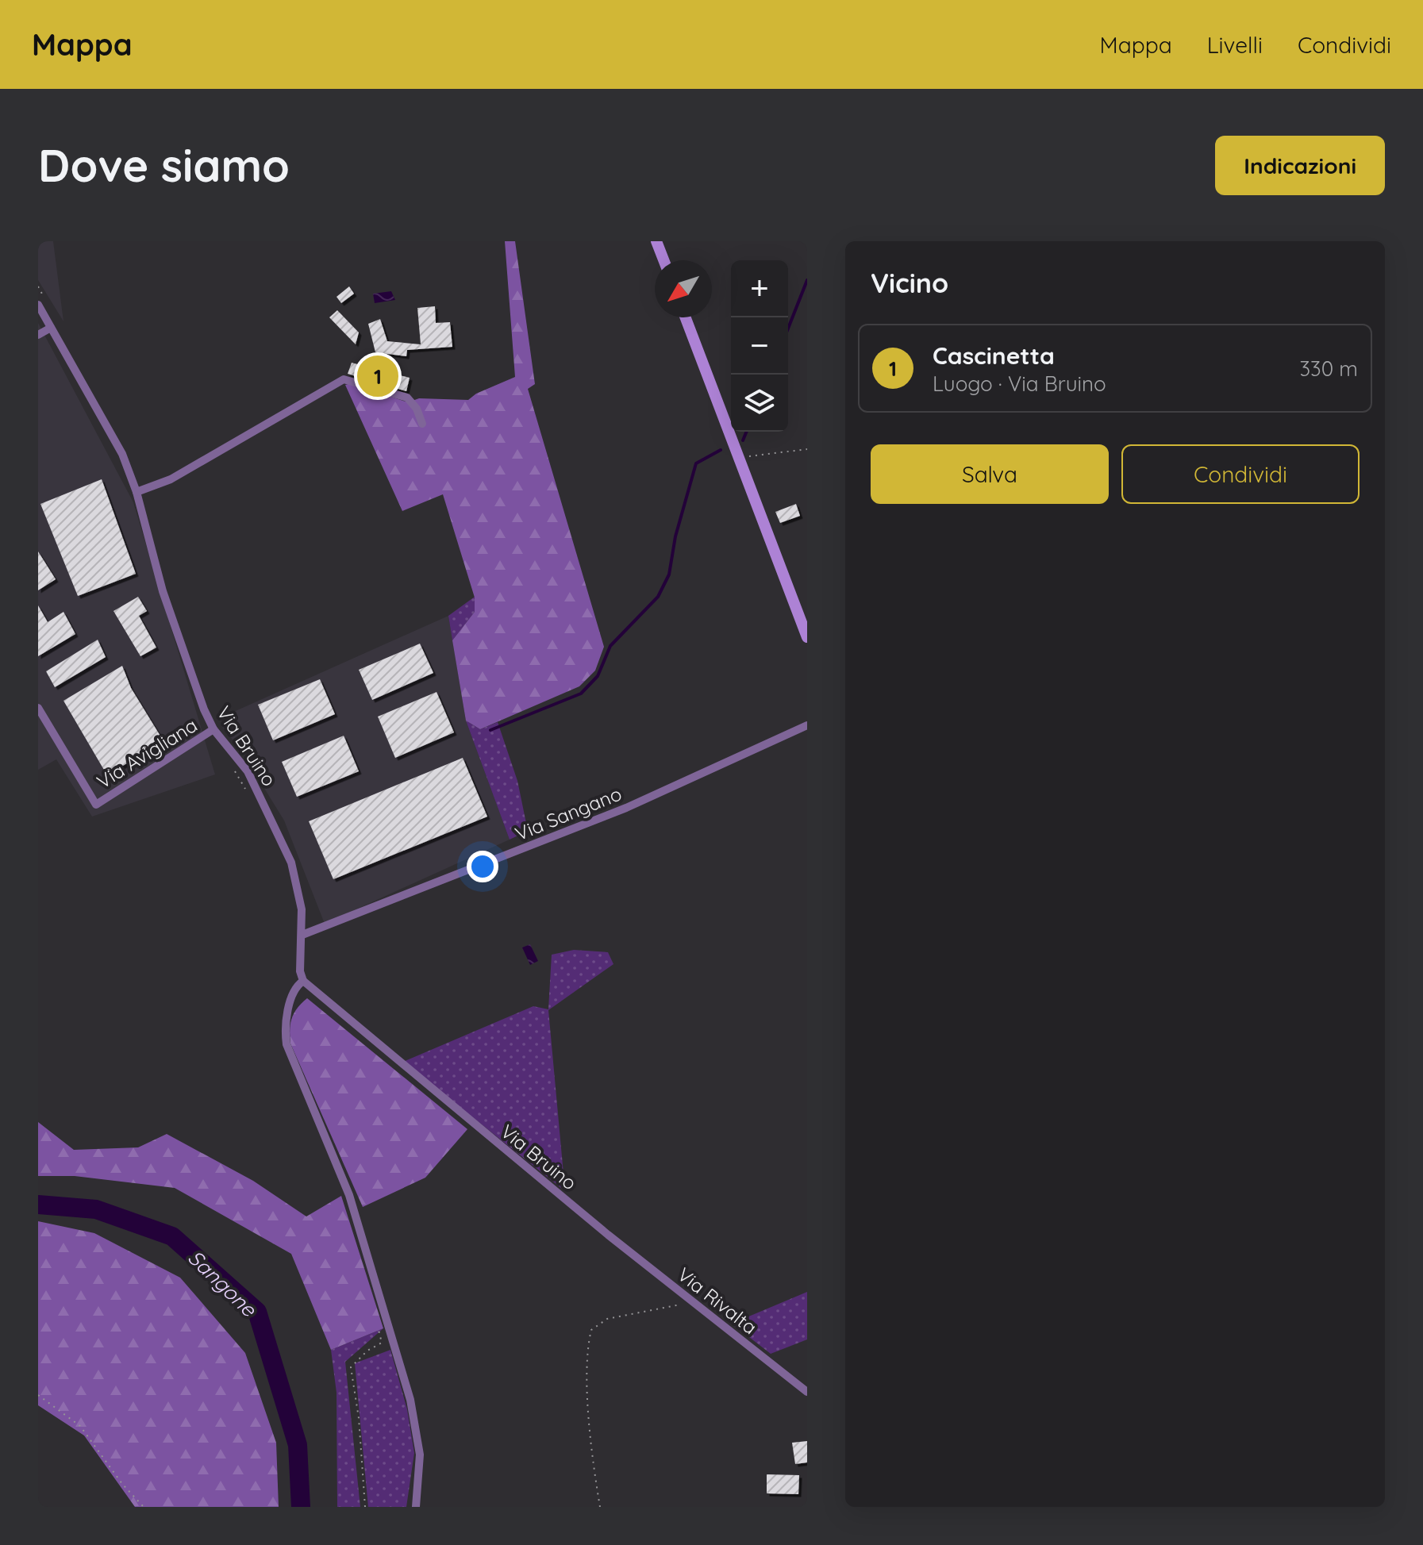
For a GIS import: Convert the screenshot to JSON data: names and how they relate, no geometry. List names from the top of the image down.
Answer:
{
  "streets": {
    "street": [
      "Via Bruino",
      "Via Avigliana",
      "Via Sangano",
      "Via Rivalta"
    ]
  },
  "crossings": [
    ["Via Bruino", "Via Avigliana"],
    ["Via Bruino", "Via Sangano"],
    ["Via Bruino", "Via Rivalta"]
  ],
  "water": ["Sangone"],
  "north": "bottom left",
  "page": {
    "header": "Mappa",
    "nav": ["Mappa", "Livelli", "Condividi"],
    "buttons": [
      "Indicazioni",
      ["Salva", "Condividi"]
    ],
    "title": "Dove siamo",
    "heading": "Vicino",
    "map_buttons": ["+", "−"],
    "list": [
      {
        "mark": "1",
        "name": "Cascinetta",
        "note": "Luogo · Via Bruino",
        "value": "330 m"
      }
    ],
    "pins": "1"
  }
}
